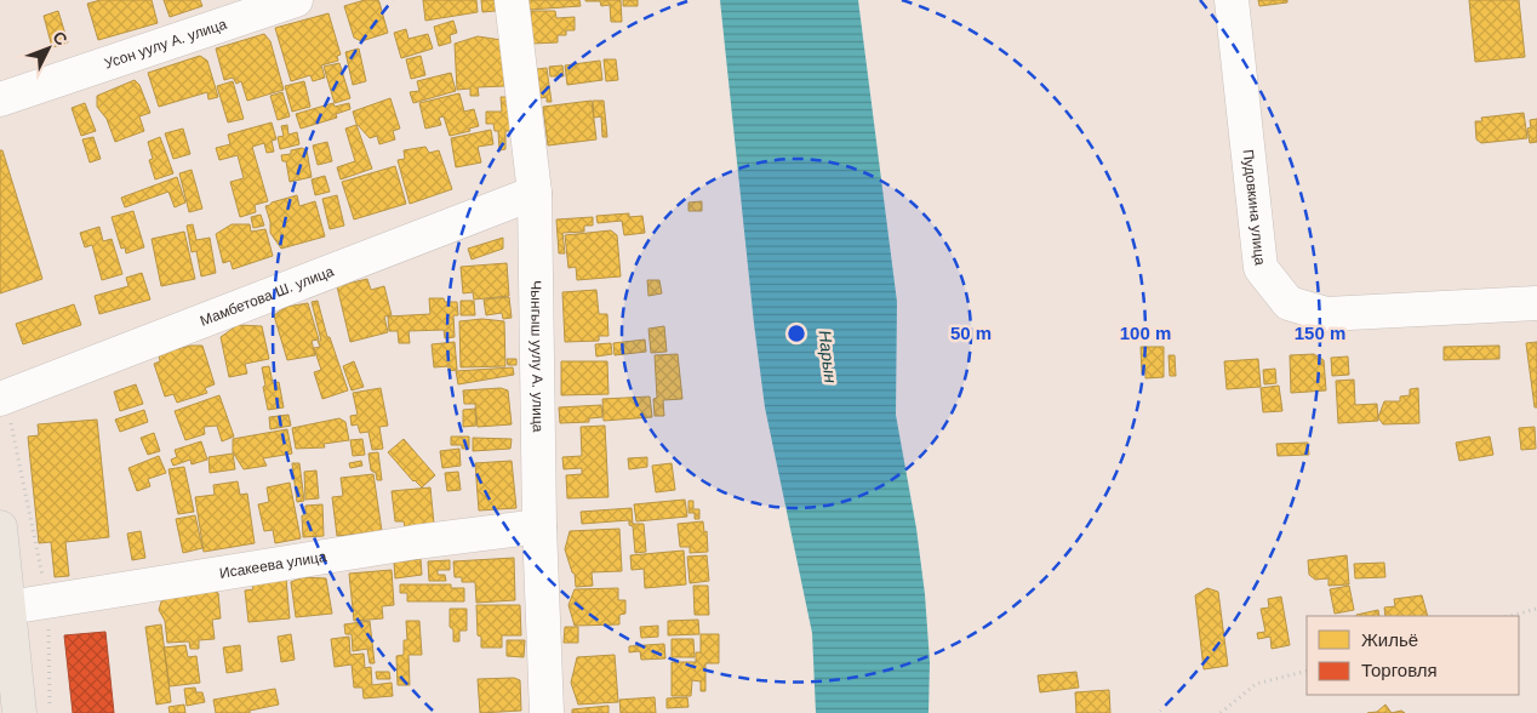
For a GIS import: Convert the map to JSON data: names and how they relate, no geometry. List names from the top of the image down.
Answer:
{
  "streets": {
    "street": [
      "Усон уулу А. улица",
      "Пудовкина улица",
      "Мамбетова Ш. улица",
      "Чынгыш уулу А. улица",
      "Исакеева улица"
    ]
  },
  "crossings": [
    ["Мамбетова Ш. улица", "Чынгыш уулу А. улица"],
    ["Чынгыш уулу А. улица", "Исакеева улица"]
  ],
  "water": ["Нарын"],
  "legend": ["Жильё", "Торговля"],
  "north": "top right",
  "rings": ["50 m", "100 m", "150 m"]
}
